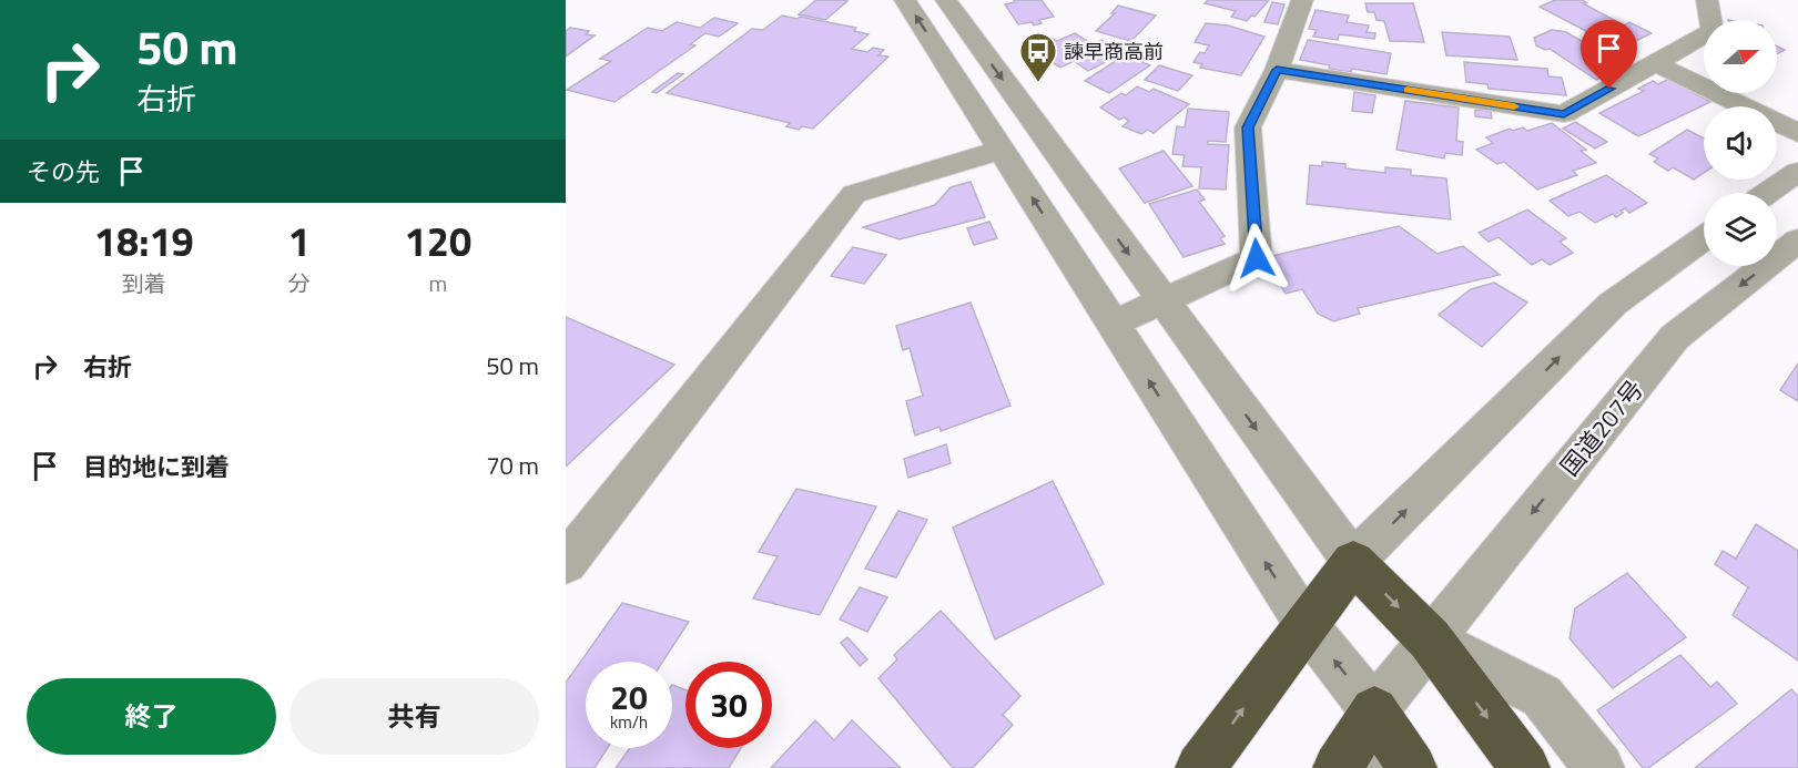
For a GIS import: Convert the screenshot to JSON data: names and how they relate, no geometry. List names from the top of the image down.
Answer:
{
  "streets": {
    "highway": ["国道207号"]
  },
  "places": {
    "bus stop": ["諫早商高前"]
  },
  "north": "right",
  "page": {
    "turn": ["50 m", "右折"],
    "then": "その先",
    "eta": [
      "18:19",
      "到着",
      "1",
      "分",
      "120",
      "m"
    ],
    "list": [
      {
        "name": "右折",
        "value": "50 m"
      },
      {
        "name": "目的地に到着",
        "value": "70 m"
      }
    ],
    "speed": "20 km/h",
    "limit": "30",
    "buttons": ["終了", "共有"]
  }
}
